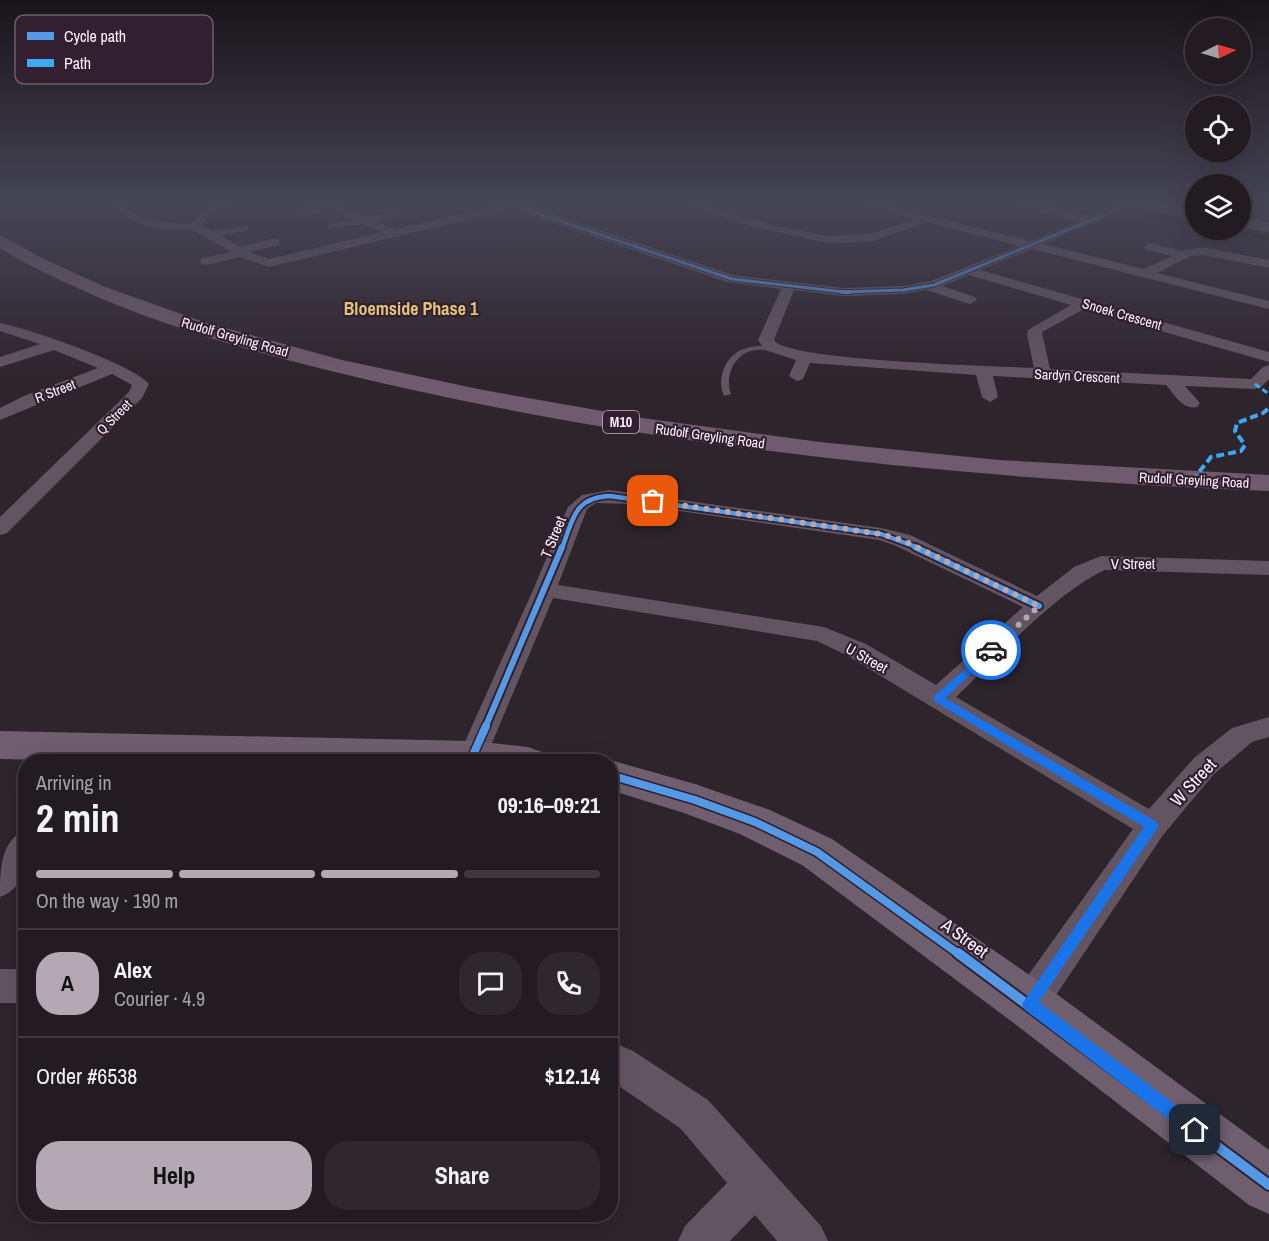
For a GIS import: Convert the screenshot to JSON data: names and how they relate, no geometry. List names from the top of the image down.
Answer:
{
  "streets": {
    "main road": ["Rudolf Greyling Road", "M10"],
    "street": [
      "Snoek Crescent",
      "Sardyn Crescent",
      "R Street",
      "Q Street",
      "T Street",
      "V Street",
      "U Street",
      "W Street",
      "A Street"
    ]
  },
  "crossings": [
    ["R Street", "Q Street"],
    ["T Street", "V Street"],
    ["T Street", "U Street"],
    ["V Street", "U Street"],
    ["U Street", "W Street"],
    ["W Street", "A Street"]
  ],
  "districts": ["Bloemside Phase 1"],
  "legend": ["Cycle path", "Path"],
  "north": "right",
  "page": {
    "heading": ["2 min", "Arriving in", "09:16–09:21"],
    "panel": [
      "Alex",
      "Courier · 4.9",
      "Order #6538",
      "$12.14"
    ],
    "bar": "On the way · 190 m",
    "round": "A",
    "buttons": ["Help", "Share"]
  }
}
